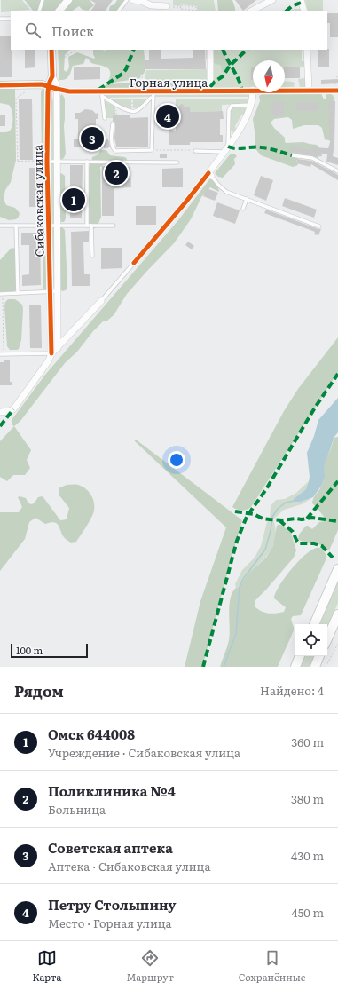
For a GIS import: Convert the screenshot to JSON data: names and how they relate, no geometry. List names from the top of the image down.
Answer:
{
  "streets": {
    "street": ["Горная улица", "Сибаковская улица"]
  },
  "crossings": [
    ["Горная улица", "Сибаковская улица"]
  ],
  "scale_bar": "100 m",
  "north": "bottom",
  "page": {
    "search": "Поиск",
    "pins": [
      "4",
      "3",
      "2",
      "1"
    ],
    "scale": "100 m",
    "heading": ["Рядом", "Найдено: 4"],
    "list": [
      {
        "mark": "1",
        "name": "Омск 644008",
        "note": "Учреждение · Сибаковская улица",
        "value": "360 m"
      },
      {
        "mark": "2",
        "name": "Поликлиника №4",
        "note": "Больница",
        "value": "380 m"
      },
      {
        "mark": "3",
        "name": "Советская аптека",
        "note": "Аптека · Сибаковская улица",
        "value": "430 m"
      },
      {
        "mark": "4",
        "name": "Петру Столыпину",
        "note": "Место · Горная улица",
        "value": "450 m"
      }
    ],
    "nav": ["Карта", "Маршрут", "Сохранённые"]
  }
}
